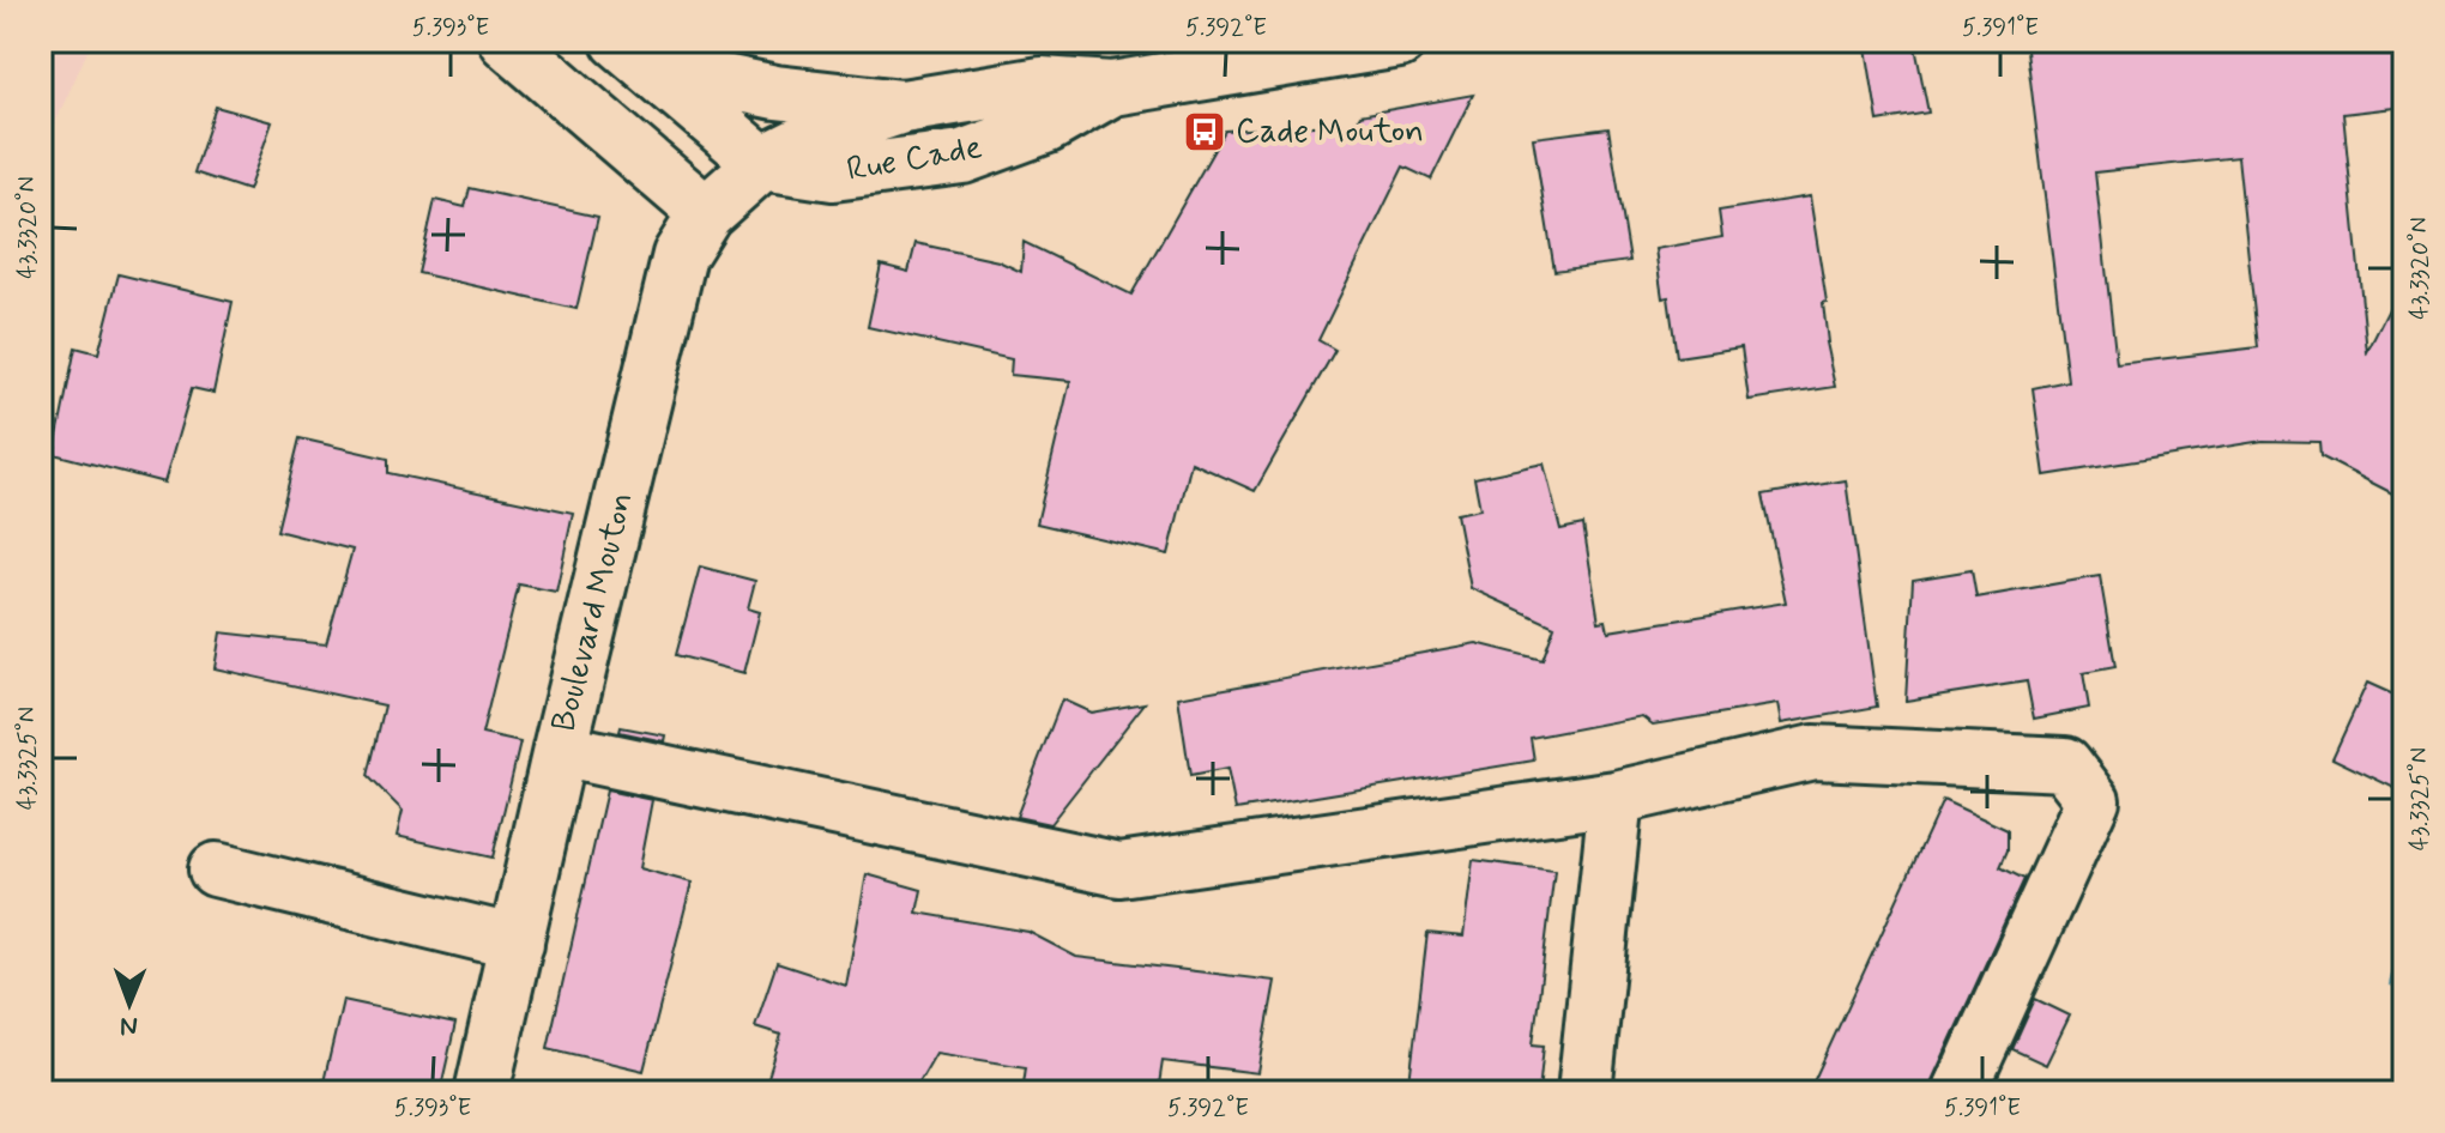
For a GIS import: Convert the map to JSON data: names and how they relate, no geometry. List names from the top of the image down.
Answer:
{
  "streets": {
    "street": ["Rue Cade", "Boulevard Mouton"]
  },
  "crossings": [
    ["Rue Cade", "Boulevard Mouton"]
  ],
  "places": {
    "bus stop": ["Cade Mouton"]
  },
  "north": "bottom",
  "coordinates": [
    "5.393°E",
    "5.392°E",
    "5.391°E",
    "43.3320°N",
    "43.3325°N"
  ]
}
